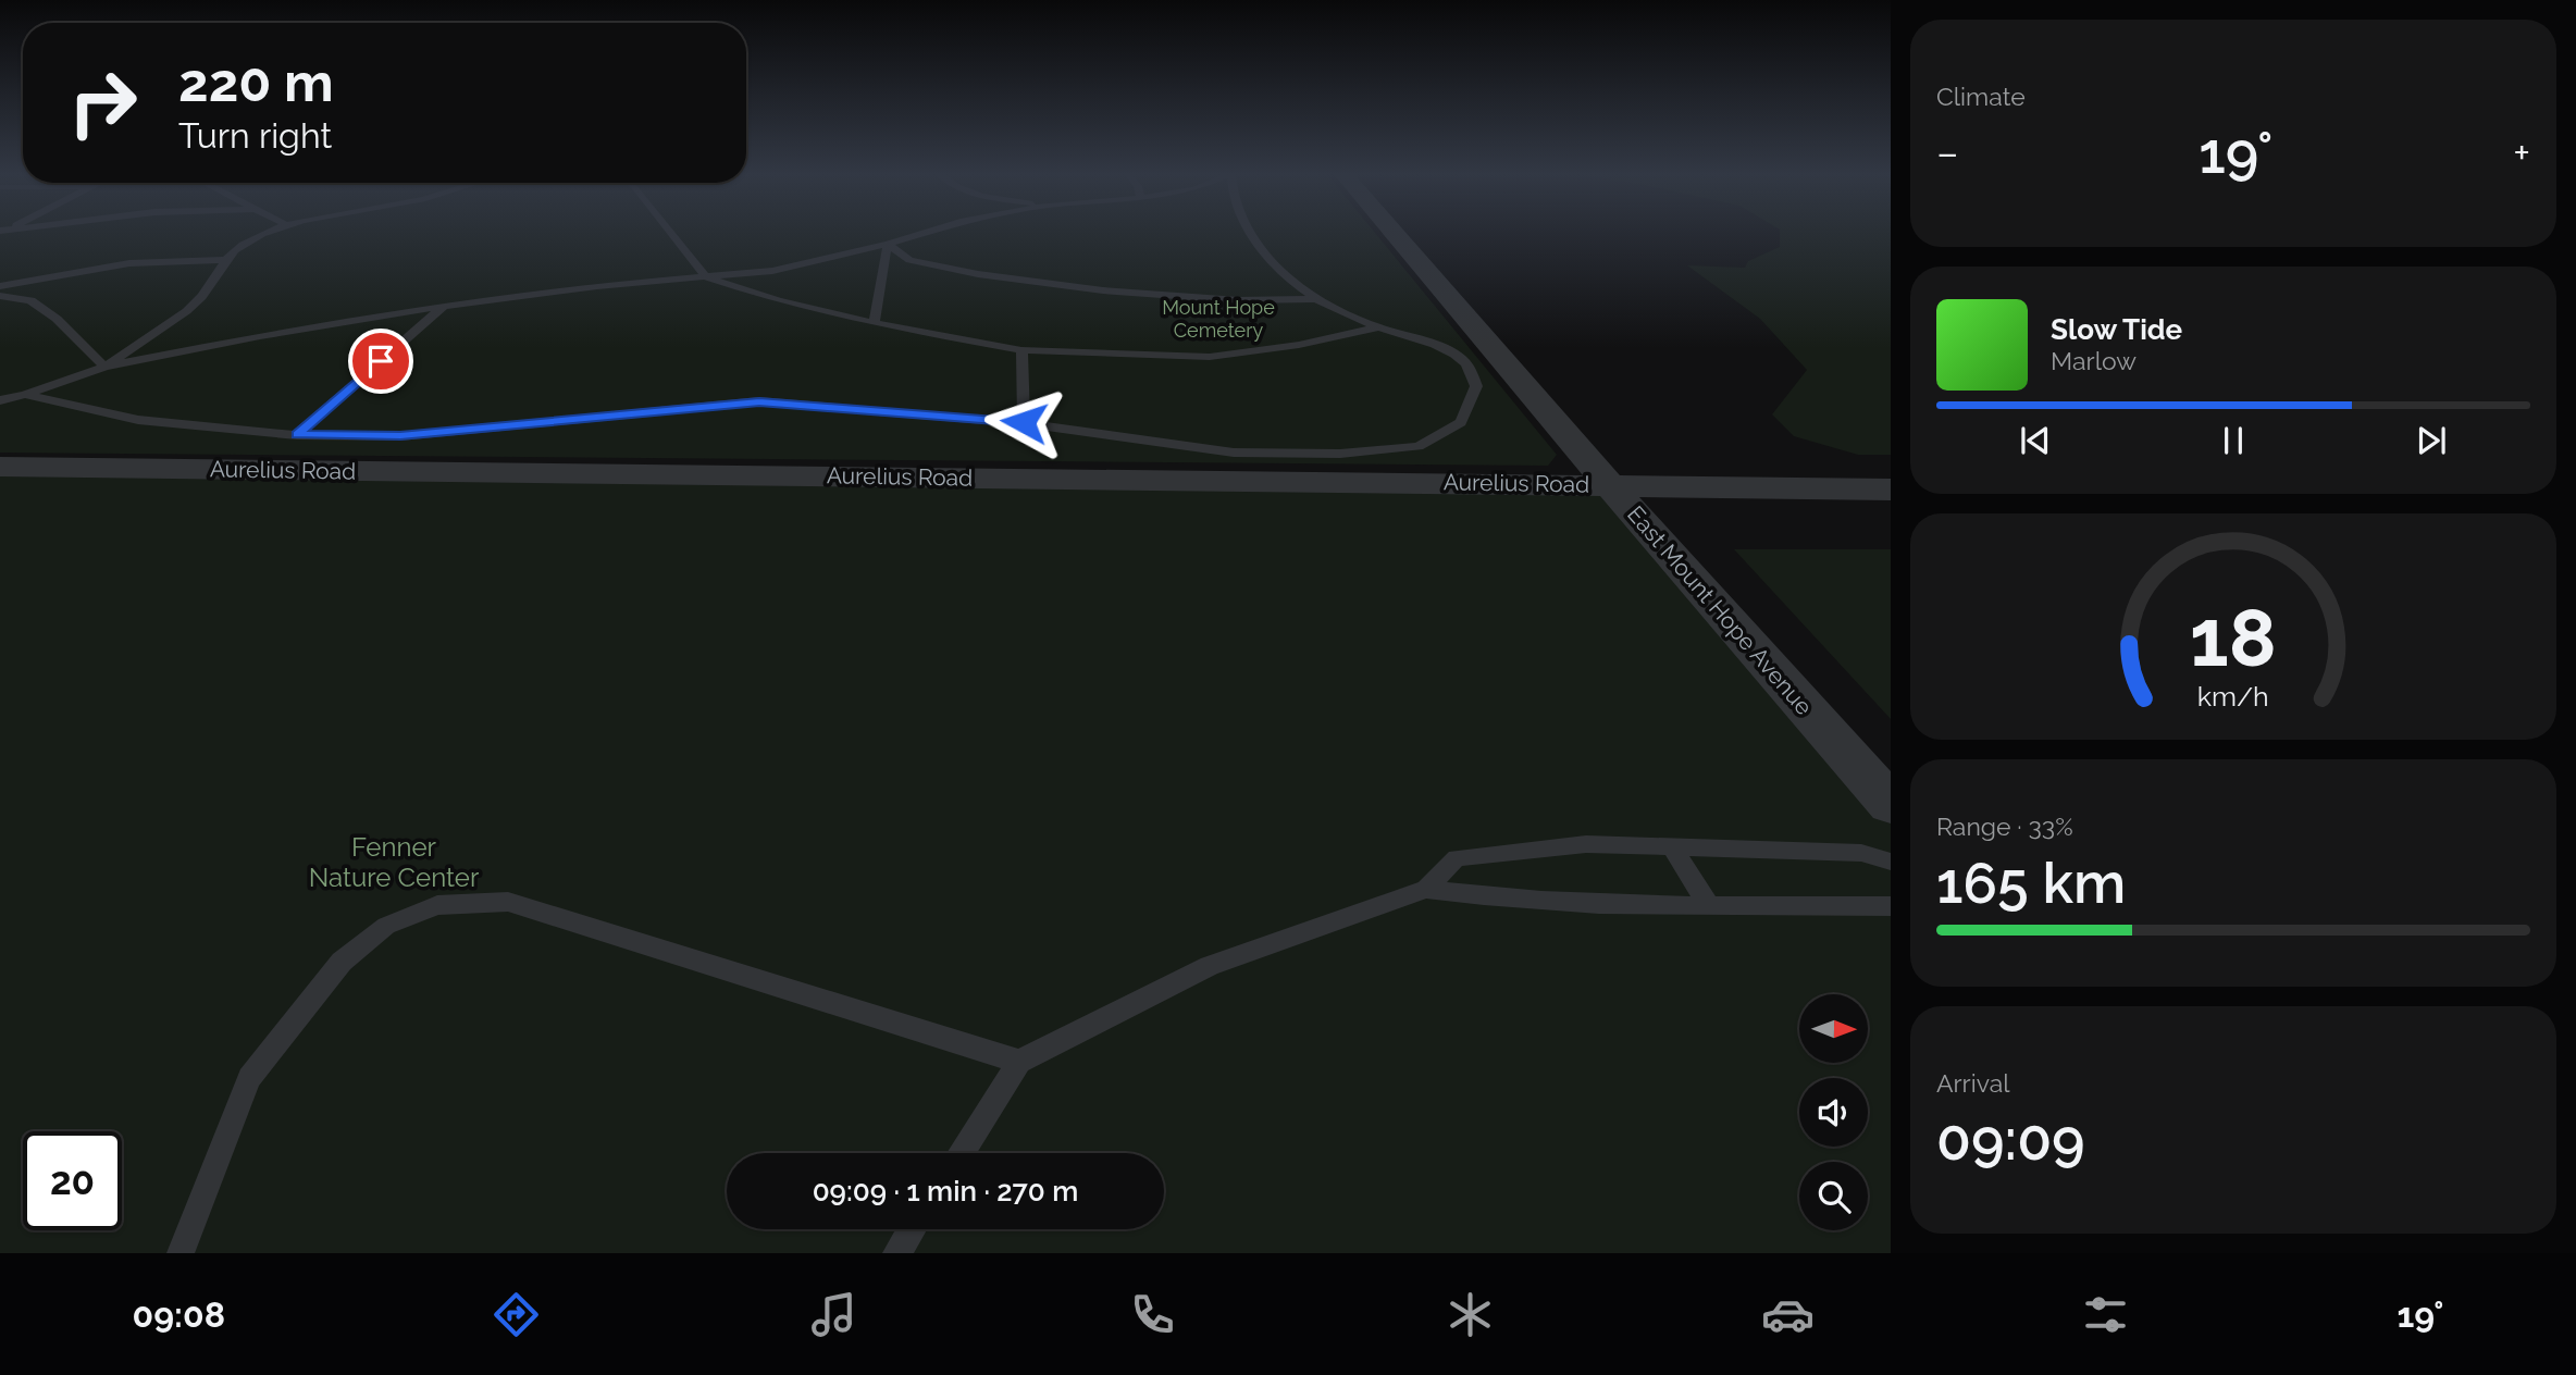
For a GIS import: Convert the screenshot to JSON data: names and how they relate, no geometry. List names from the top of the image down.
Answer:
{
  "streets": {
    "street": ["Aurelius Road", "East Mount Hope Avenue"]
  },
  "crossings": [
    ["Aurelius Road", "East Mount Hope Avenue"]
  ],
  "parks": ["Mount Hope Cemetery", "Fenner Nature Center"],
  "north": "right",
  "page": {
    "tile": [
      "Climate",
      ["Range · 33%", "165 km"],
      ["Arrival", "09:09"]
    ],
    "turn": ["220 m", "Turn right"],
    "heat": ["−", "19°", "+"],
    "song": ["Slow Tide", "Marlow"],
    "limit": "20",
    "trip": "09:09 · 1 min · 270 m",
    "tabs": ["09:08", "19°"],
    "gauge": ["18", "km/h"]
  }
}
